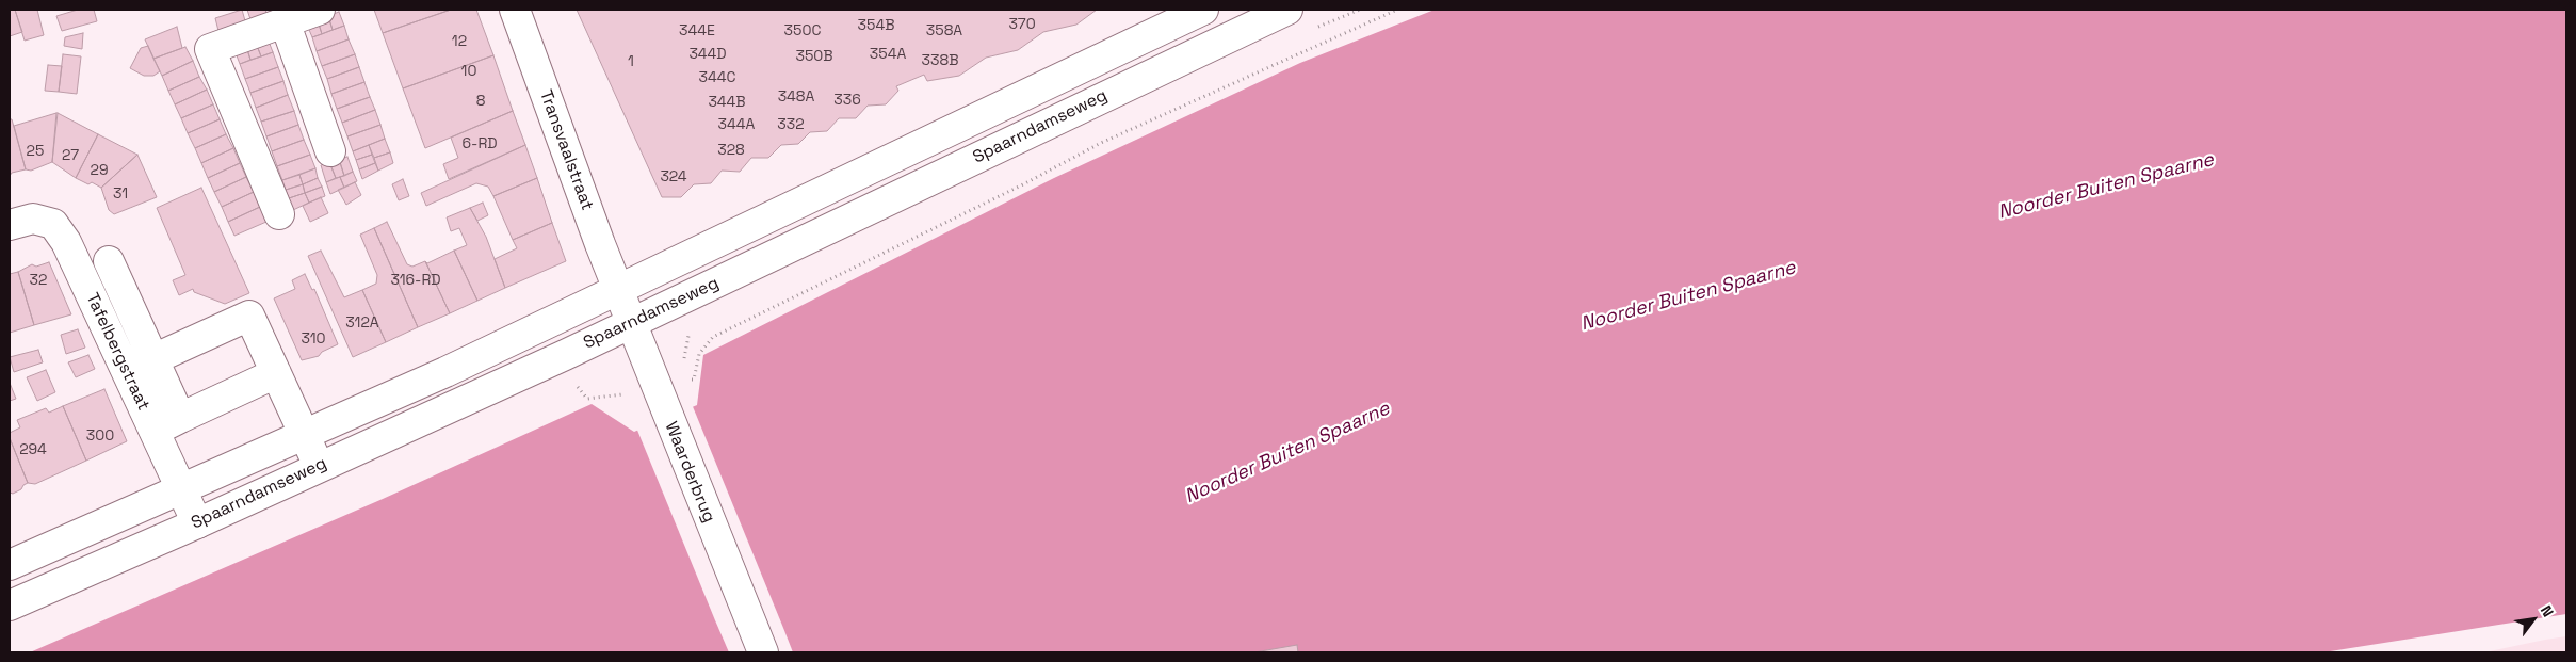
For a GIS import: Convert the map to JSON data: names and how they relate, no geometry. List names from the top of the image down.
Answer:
{
  "streets": {
    "main road": [
      "Spaarndamseweg",
      "Transvaalstraat",
      "Tafelbergstraat",
      "Waarderbrug"
    ]
  },
  "crossings": [
    ["Spaarndamseweg", "Transvaalstraat"],
    ["Spaarndamseweg", "Tafelbergstraat"],
    ["Spaarndamseweg", "Waarderbrug"],
    ["Transvaalstraat", "Waarderbrug"]
  ],
  "water": ["Noorder Buiten Spaarne"],
  "house_numbers": [
    "370",
    "354B",
    "344E",
    "350C",
    "358A",
    "12",
    "344D",
    "354A",
    "350B",
    "338B",
    "1",
    "10",
    "344C",
    "348A",
    "336",
    "8",
    "344B",
    "344A",
    "332",
    "6-RD",
    "328",
    "25",
    "27",
    "29",
    "324",
    "31",
    "32",
    "316-RD",
    "312A",
    "310",
    "300",
    "294"
  ],
  "north": "top right"
}
